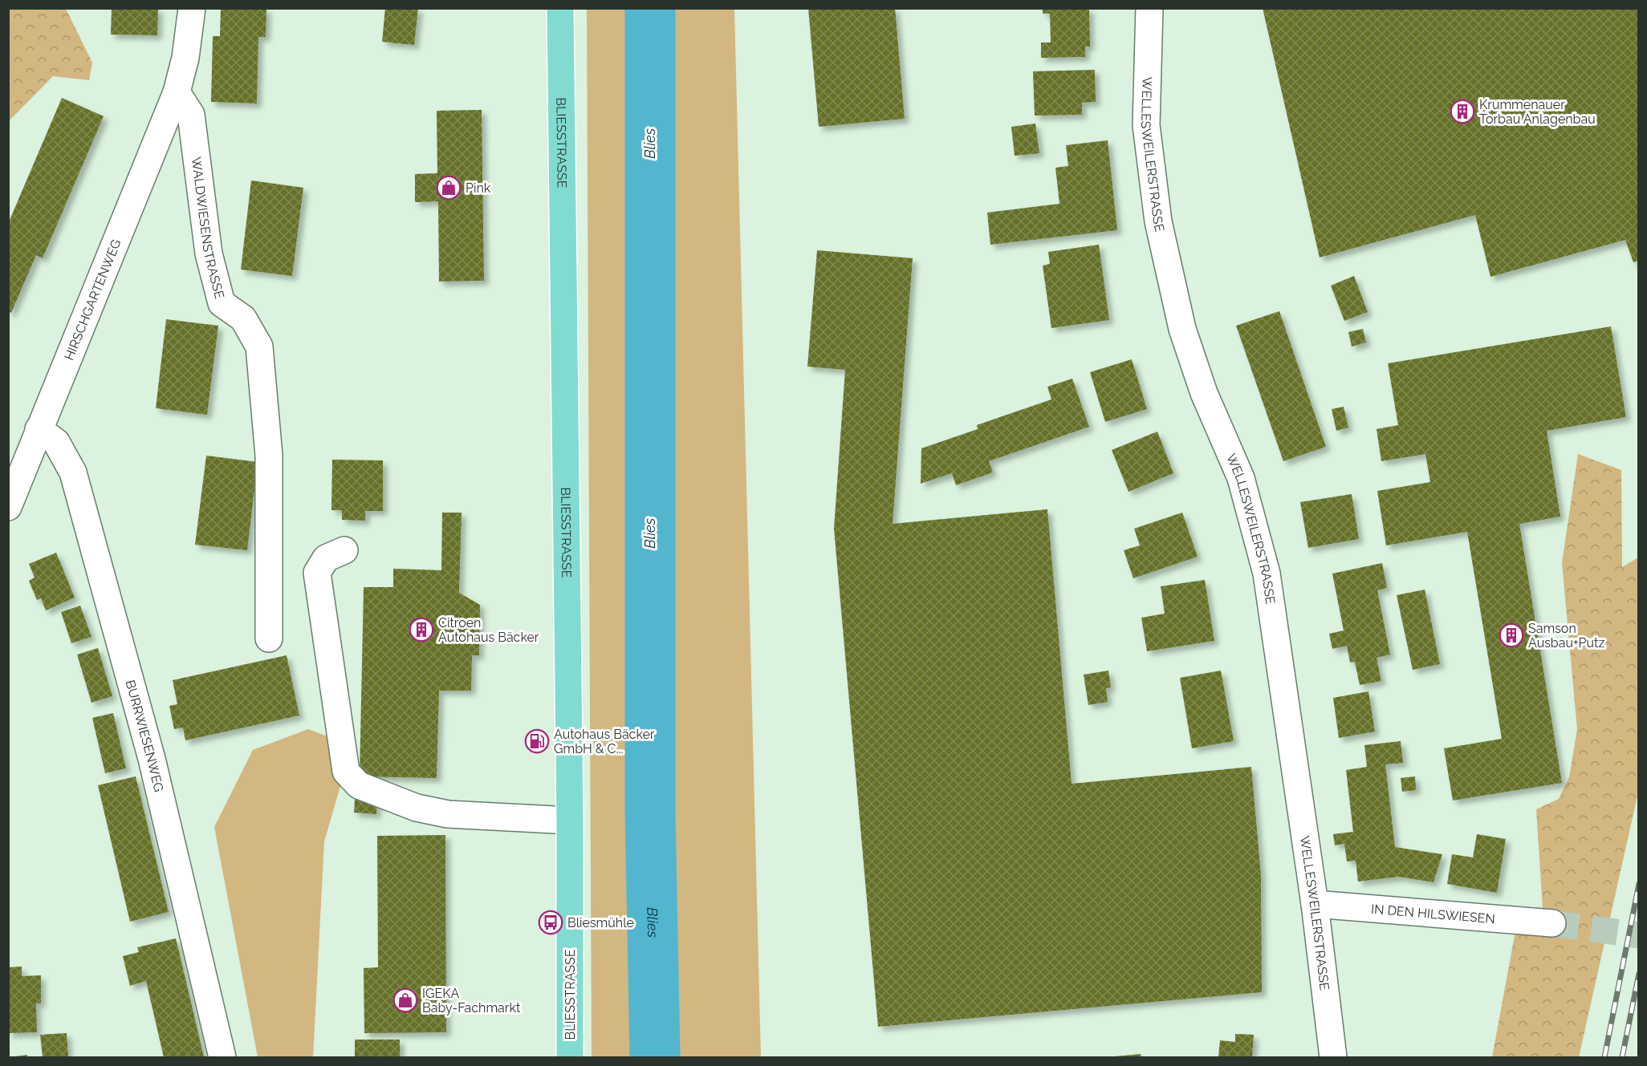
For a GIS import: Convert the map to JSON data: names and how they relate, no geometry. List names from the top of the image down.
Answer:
{
  "streets": {
    "main road": ["BLIESSTRASSE"],
    "street": [
      "WELLESWEILERSTRASSE",
      "WALDWIESENSTRASSE",
      "HIRSCHGARTENWEG",
      "BURRWIESENWEG",
      "IN DEN HILSWIESEN"
    ]
  },
  "crossings": [
    ["WELLESWEILERSTRASSE", "IN DEN HILSWIESEN"],
    ["WALDWIESENSTRASSE", "HIRSCHGARTENWEG"],
    ["HIRSCHGARTENWEG", "BURRWIESENWEG"]
  ],
  "water": ["Blies"],
  "places": {
    "building": ["Krummenauer Torbau Anlagenbau", "Citroen Autohaus Bäcker", "Samson Ausbau+Putz"],
    "shop": ["Pink", "IGEKA Baby-Fachmarkt"],
    "fuel station": ["Autohaus Bäcker GmbH & C..."],
    "bus stop": ["Bliesmühle"]
  }
}
